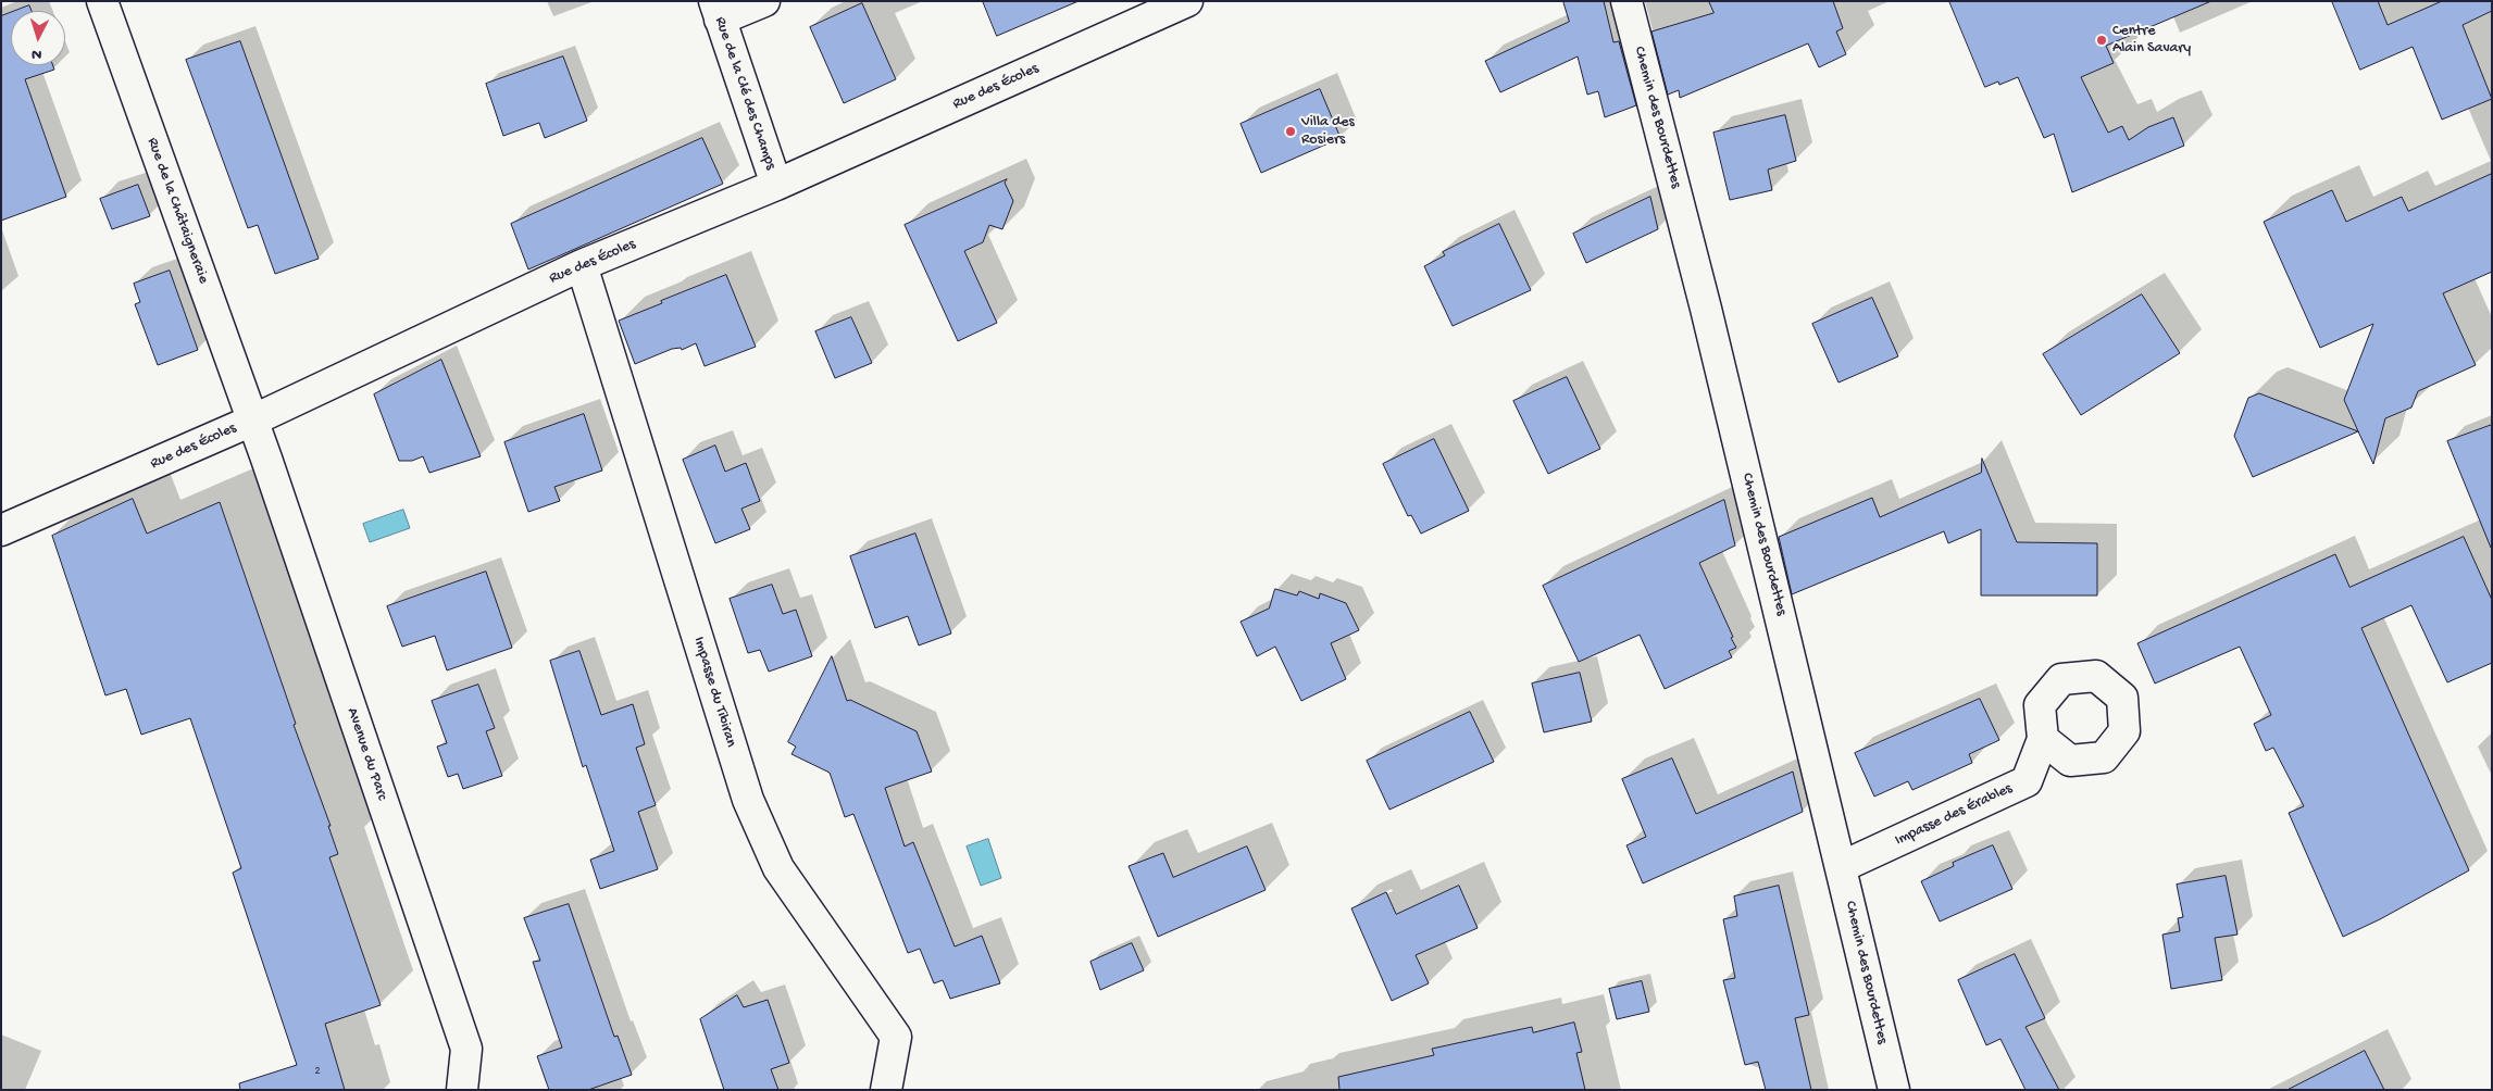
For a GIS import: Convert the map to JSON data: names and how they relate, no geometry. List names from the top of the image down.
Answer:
{
  "streets": {
    "street": [
      "Rue des Écoles",
      "Rue de la Clé des Champs",
      "Chemin des Bourdettes",
      "Rue de la Châtaigneraie",
      "Impasse du Tibiran",
      "Avenue du Parc",
      "Impasse des Érables"
    ]
  },
  "crossings": [
    ["Rue des Écoles", "Rue de la Clé des Champs"],
    ["Rue des Écoles", "Rue de la Châtaigneraie"],
    ["Rue des Écoles", "Impasse du Tibiran"],
    ["Rue des Écoles", "Avenue du Parc"],
    ["Chemin des Bourdettes", "Impasse des Érables"],
    ["Rue de la Châtaigneraie", "Avenue du Parc"]
  ],
  "places": ["Centre Alain Savary", "Villa des Rosiers"],
  "house_numbers": ["2"],
  "north": "bottom"
}
